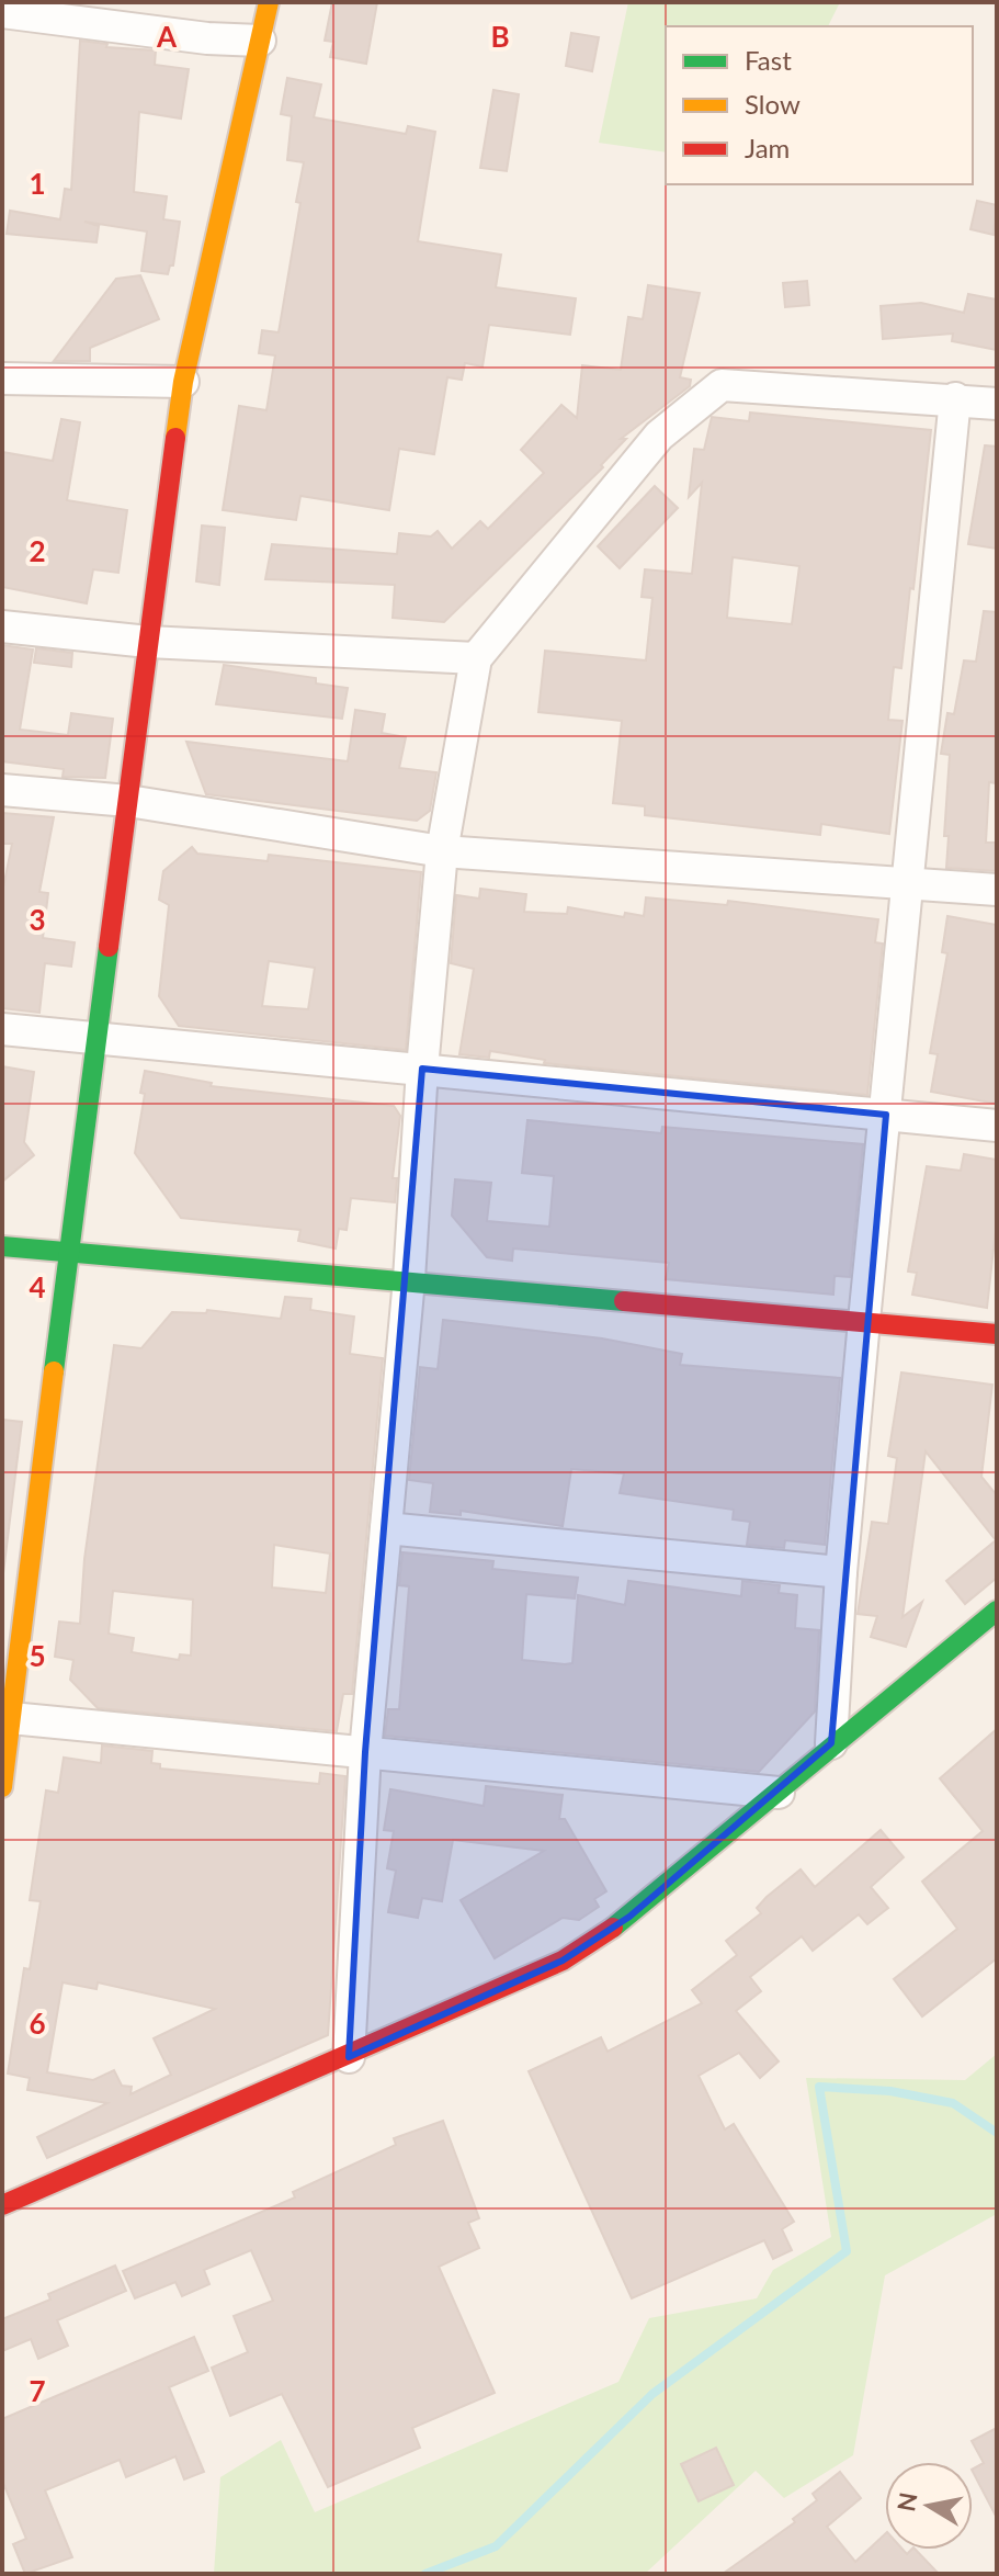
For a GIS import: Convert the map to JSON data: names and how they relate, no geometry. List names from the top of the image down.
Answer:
{
  "legend": ["Fast", "Slow", "Jam"],
  "north": "left",
  "grid": {
    "columns": ["A", "B"],
    "rows": [
      "1",
      "2",
      "3",
      "4",
      "5",
      "6",
      "7"
    ]
  }
}
